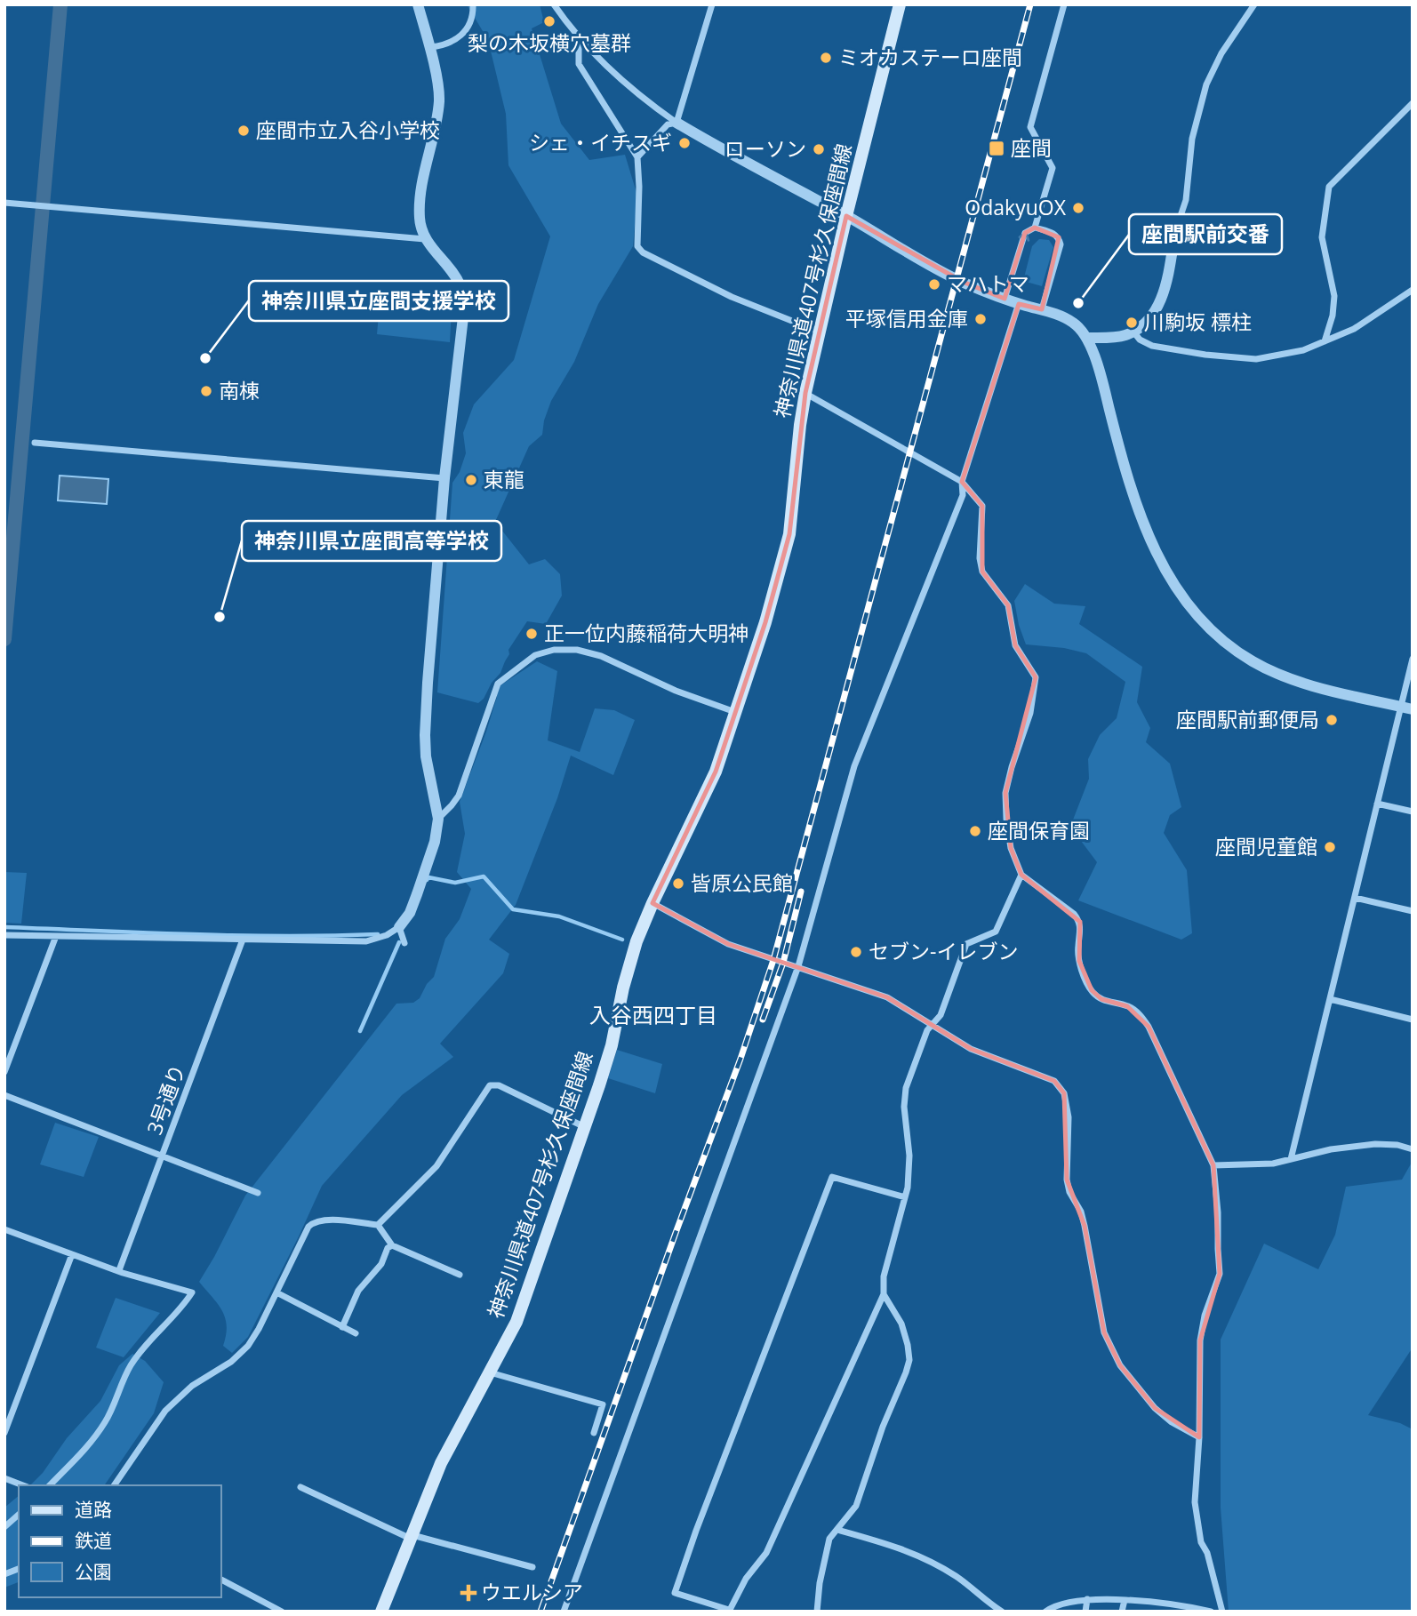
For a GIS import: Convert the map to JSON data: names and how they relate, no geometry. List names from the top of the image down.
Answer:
{
  "streets": {
    "main road": ["神奈川県道407号杉久保座間線"],
    "street": ["3号通り"]
  },
  "districts": ["入谷西四丁目"],
  "places": {
    "other": [
      "梨の木坂横穴墓群",
      "ミオカステーロ座間",
      "座間市立入谷小学校",
      "シェ・イチスギ",
      "ローソン",
      "OdakyuOX",
      "マハトマ",
      "座間駅前交番",
      "平塚信用金庫",
      "川駒坂 標柱",
      "神奈川県立座間支援学校",
      "南棟",
      "東龍",
      "神奈川県立座間高等学校",
      "正一位内藤稲荷大明神",
      "座間駅前郵便局",
      "座間保育園",
      "座間児童館",
      "皆原公民館",
      "セブン-イレブン"
    ],
    "transit": ["座間"],
    "health": ["ウエルシア"]
  },
  "legend": ["道路", "鉄道", "公園"]
}
